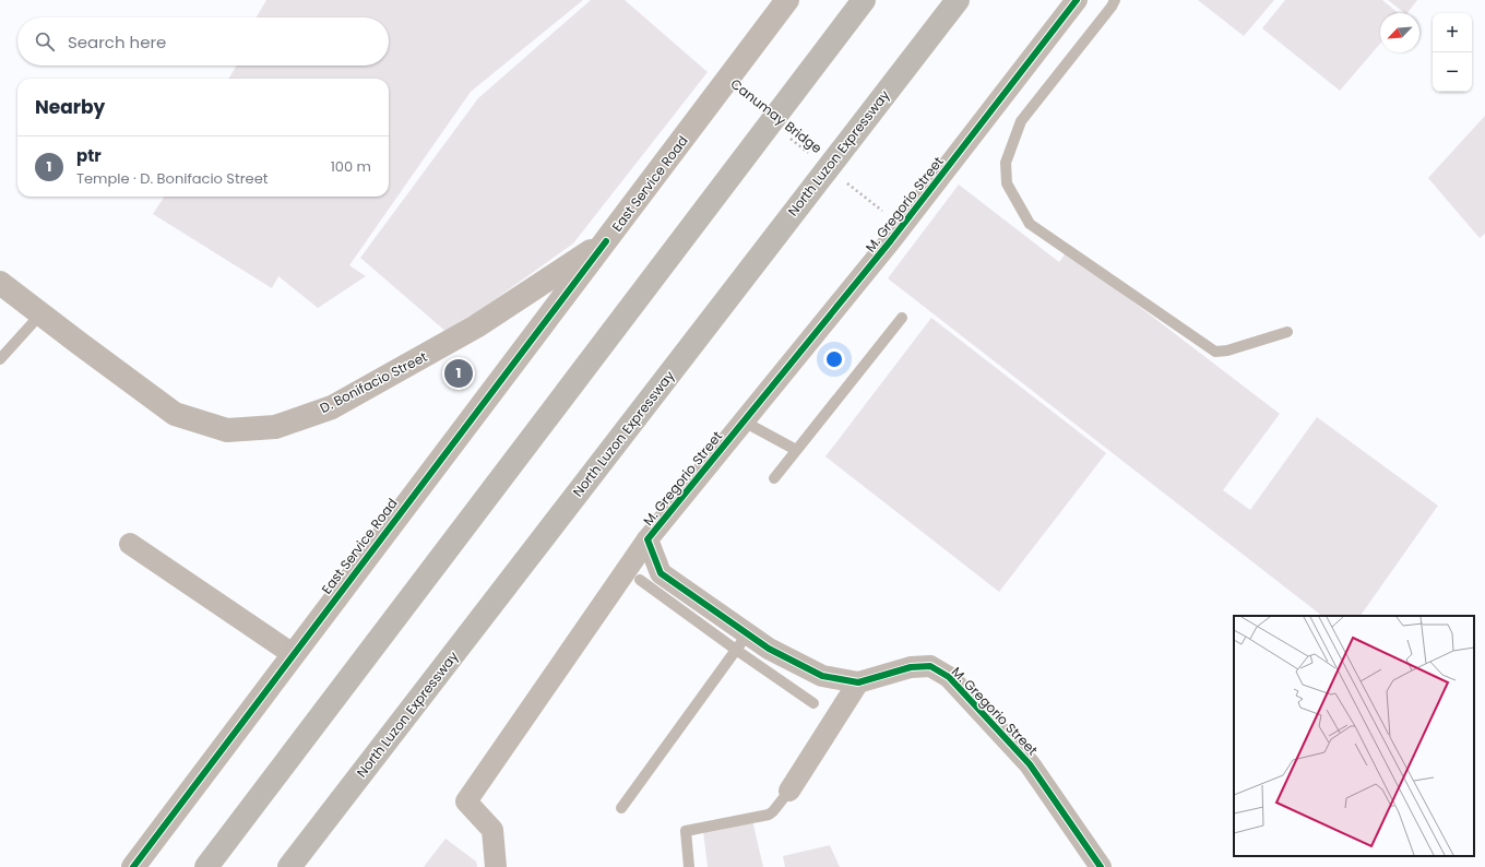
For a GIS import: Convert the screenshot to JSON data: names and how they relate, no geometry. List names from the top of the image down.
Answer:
{
  "streets": {
    "highway": ["North Luzon Expressway"],
    "main road": ["East Service Road", "D. Bonifacio Street"],
    "street": ["M. Gregorio Street"],
    "path": ["Canumay Bridge"]
  },
  "crossings": [
    ["East Service Road", "D. Bonifacio Street"]
  ],
  "north": "bottom left",
  "page": {
    "map_buttons": ["+", "−"],
    "search": "Search here",
    "heading": "Nearby",
    "list": [
      {
        "mark": "1",
        "name": "ptr",
        "note": "Temple · D. Bonifacio Street",
        "value": "100 m"
      }
    ],
    "pins": "1"
  }
}
